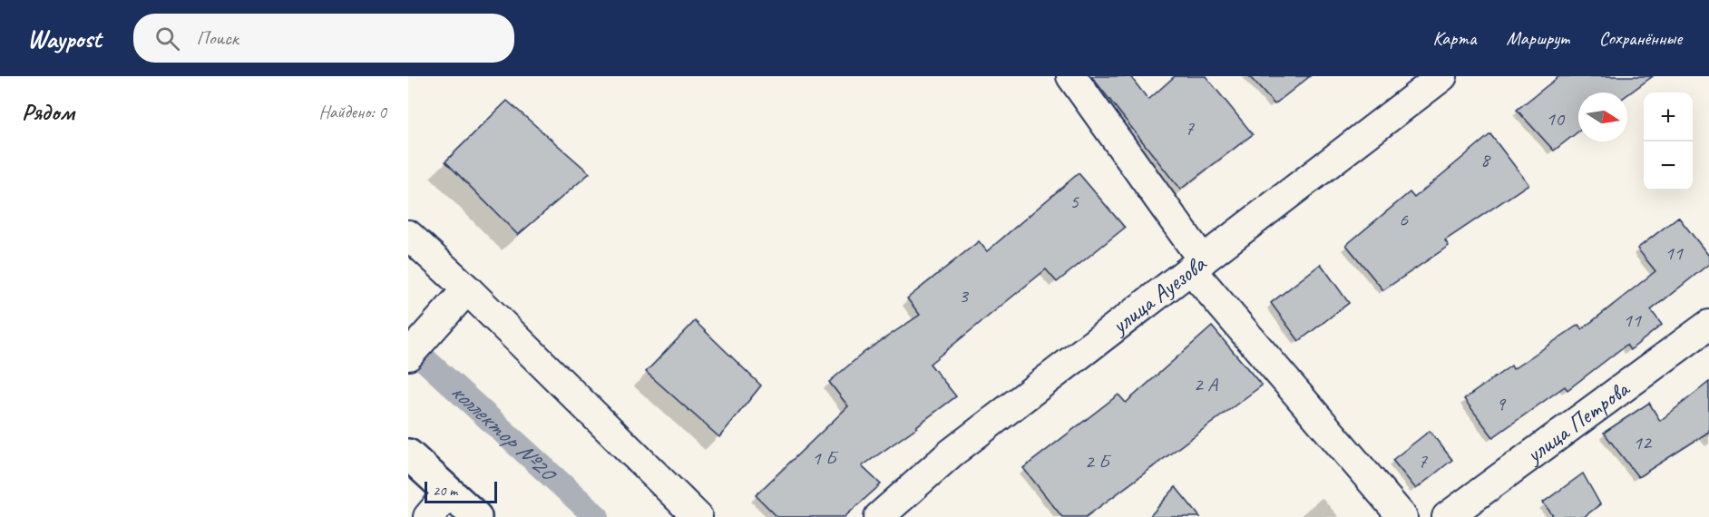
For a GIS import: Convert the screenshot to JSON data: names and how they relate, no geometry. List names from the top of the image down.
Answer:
{
  "streets": {
    "street": ["улица Ауезова", "улица Петрова"]
  },
  "water": ["коллектор №20"],
  "house_numbers": [
    "10",
    "7",
    "8",
    "5",
    "6",
    "11",
    "3",
    "11",
    "2 А",
    "9",
    "12",
    "1 Б",
    "7",
    "2 Б"
  ],
  "scale_bar": "20 m",
  "north": "right",
  "page": {
    "header": "Waypost",
    "search": "Поиск",
    "nav": ["Карта", "Маршрут", "Сохранённые"],
    "heading": ["Рядом", "Найдено: 0"],
    "map_buttons": ["+", "−"],
    "scale": "20 m"
  }
}
